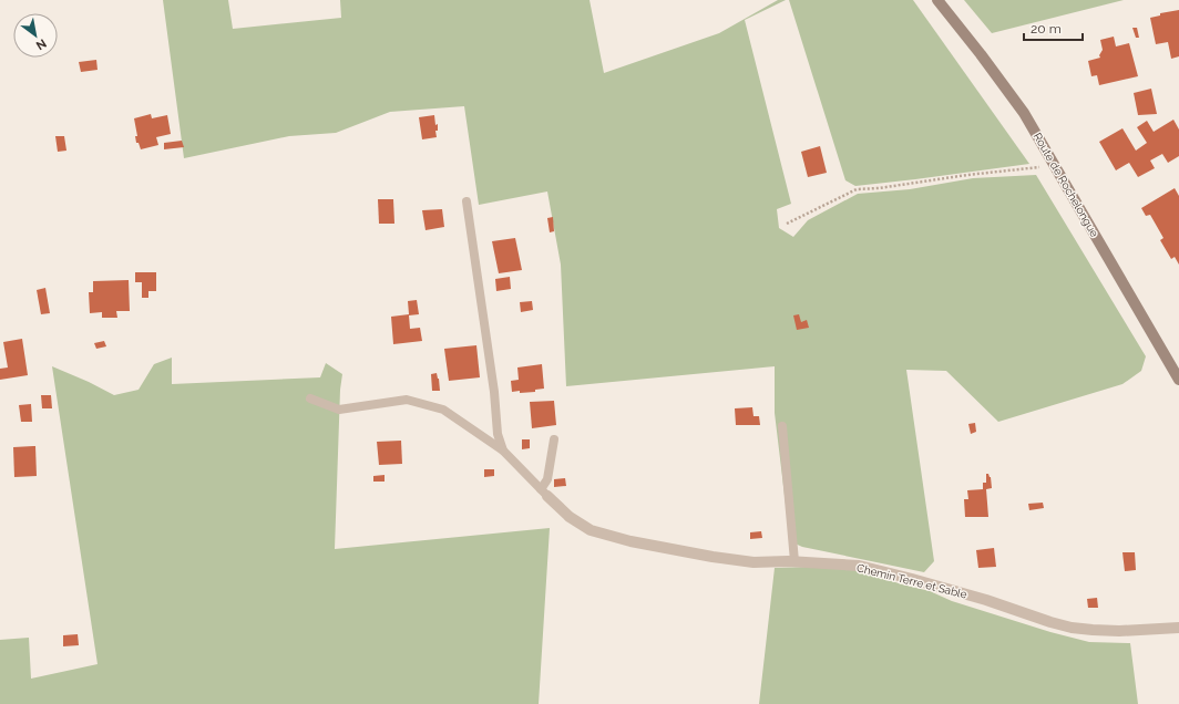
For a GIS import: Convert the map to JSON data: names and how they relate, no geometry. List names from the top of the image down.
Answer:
{
  "streets": {
    "main road": ["Route de Rochelongue"],
    "street": ["Chemin Terre et Sable"]
  },
  "scale_bar": "20 m",
  "north": "bottom right"
}
